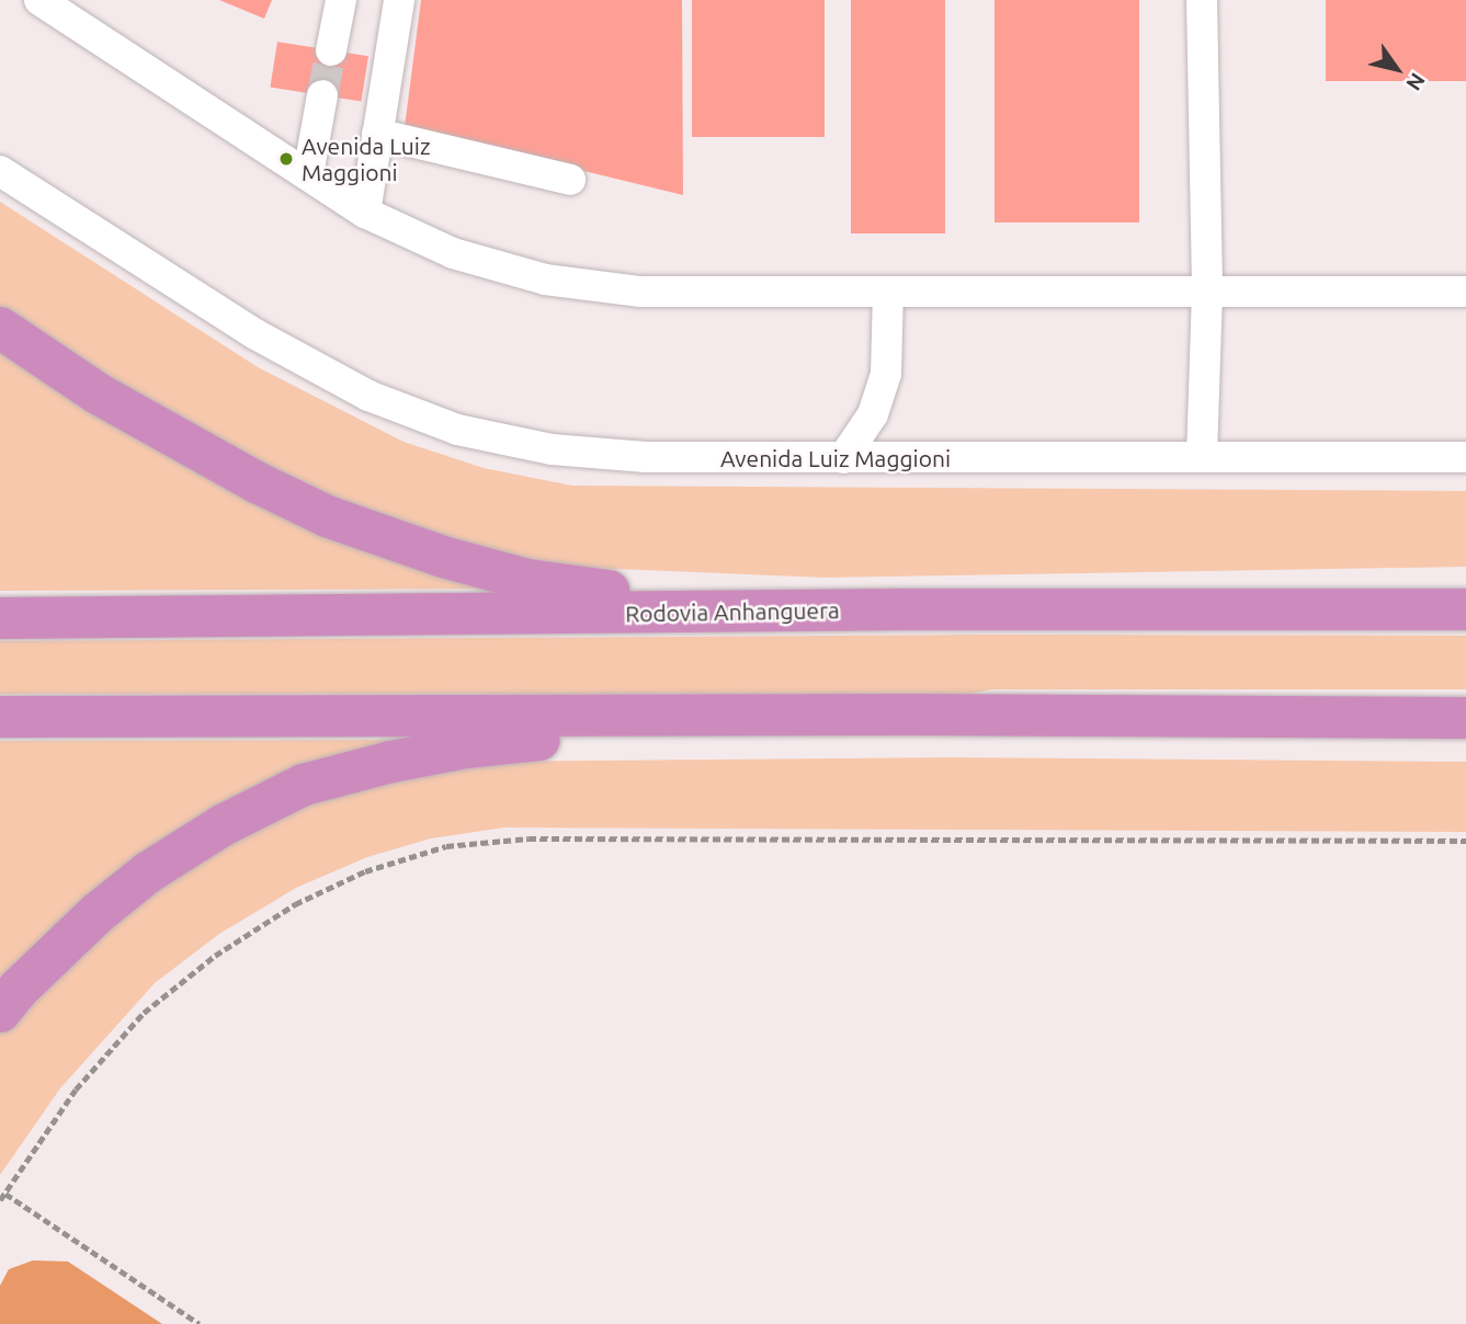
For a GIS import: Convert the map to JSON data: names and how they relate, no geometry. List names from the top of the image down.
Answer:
{
  "streets": {
    "highway": ["Rodovia Anhanguera"],
    "street": ["Avenida Luiz Maggioni"]
  },
  "places": ["Avenida Luiz Maggioni"],
  "north": "bottom right"
}
